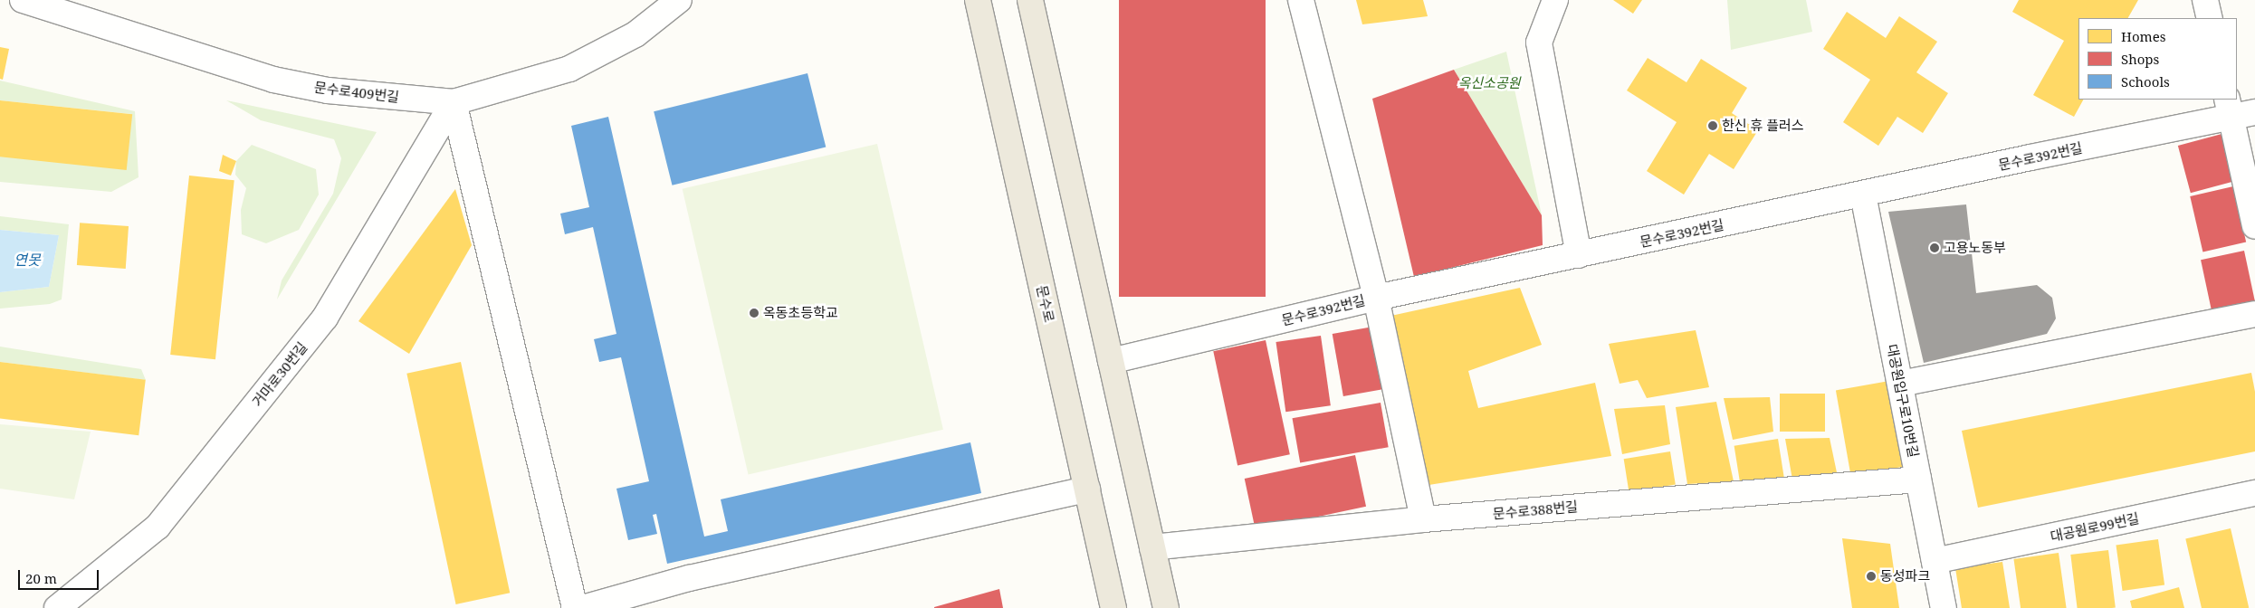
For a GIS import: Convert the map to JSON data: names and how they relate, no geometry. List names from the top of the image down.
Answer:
{
  "streets": {
    "main road": ["문수로"],
    "street": [
      "문수로409번길",
      "문수로392번길",
      "거마로30번길",
      "대공원입구로10번길",
      "문수로388번길",
      "대공원로99번길"
    ]
  },
  "crossings": [
    ["문수로409번길", "거마로30번길"],
    ["문수로392번길", "대공원입구로10번길"],
    ["대공원입구로10번길", "문수로388번길"],
    ["대공원입구로10번길", "대공원로99번길"]
  ],
  "water": ["연못"],
  "parks": ["옥신소공원"],
  "places": [
    "한신 휴 플러스",
    "고용노동부",
    "옥동초등학교",
    "동성파크"
  ],
  "legend": ["Homes", "Shops", "Schools"],
  "scale_bar": "20 m"
}
